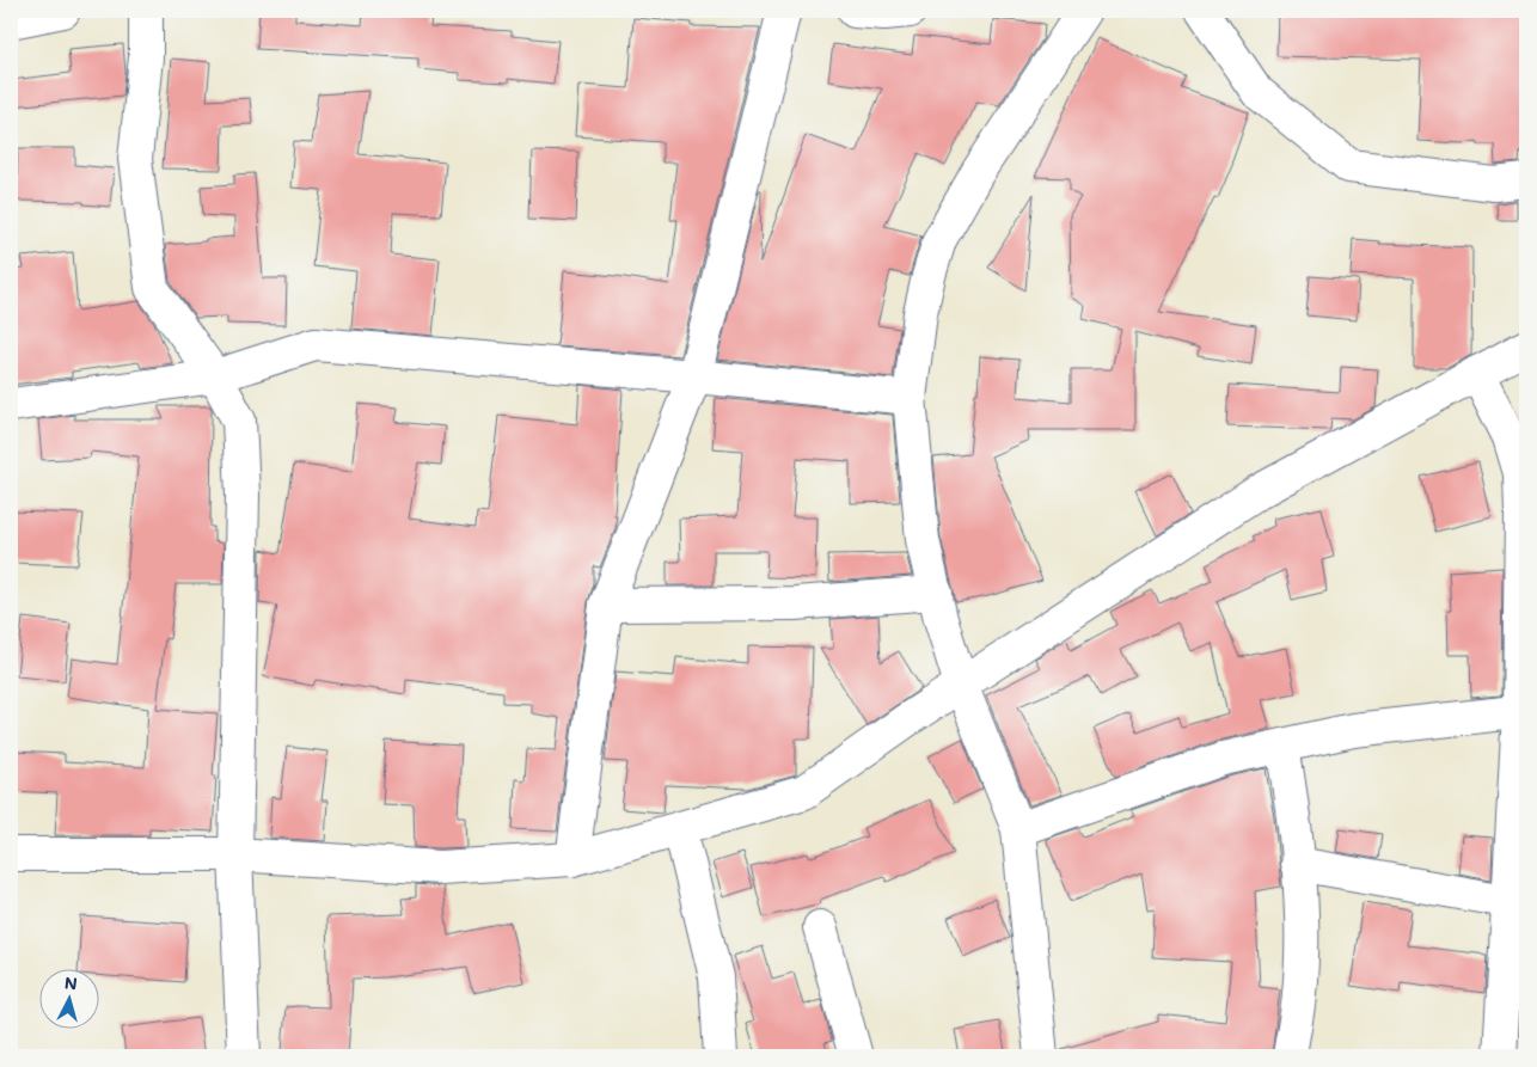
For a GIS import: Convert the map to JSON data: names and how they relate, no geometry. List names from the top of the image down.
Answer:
{
  "north": "top"
}
